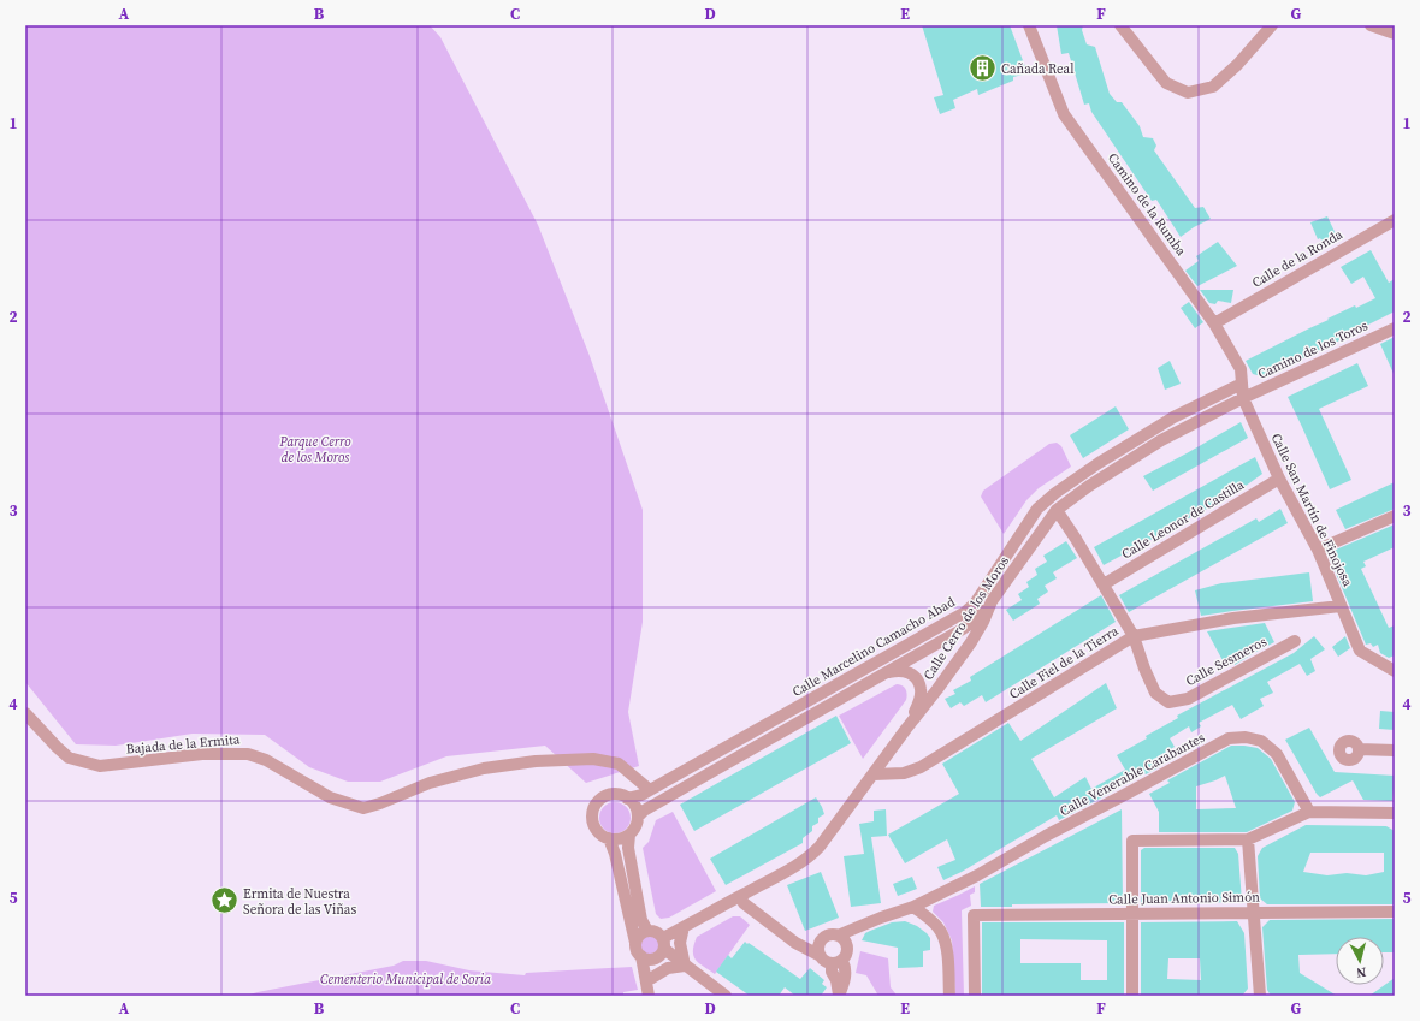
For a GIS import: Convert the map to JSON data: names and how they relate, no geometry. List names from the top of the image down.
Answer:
{
  "streets": {
    "street": [
      "Camino de la Rumba",
      "Calle de la Ronda",
      "Camino de los Toros",
      "Calle San Martín de Finojosa",
      "Calle Leonor de Castilla",
      "Calle Cerro de los Moros",
      "Calle Marcelino Camacho Abad",
      "Calle Sesmeros",
      "Calle Fiel de la Tierra",
      "Bajada de la Ermita",
      "Calle Venerable Carabantes",
      "Calle Juan Antonio Simón"
    ]
  },
  "crossings": [
    ["Camino de la Rumba", "Calle de la Ronda"],
    ["Camino de la Rumba", "Camino de los Toros"],
    ["Camino de la Rumba", "Calle San Martín de Finojosa"],
    ["Camino de la Rumba", "Calle Cerro de los Moros"],
    ["Camino de la Rumba", "Calle Marcelino Camacho Abad"],
    ["Camino de los Toros", "Calle San Martín de Finojosa"],
    ["Camino de los Toros", "Calle Cerro de los Moros"],
    ["Calle San Martín de Finojosa", "Calle Leonor de Castilla"],
    ["Calle San Martín de Finojosa", "Calle Cerro de los Moros"],
    ["Calle San Martín de Finojosa", "Calle Fiel de la Tierra"],
    ["Calle Cerro de los Moros", "Calle Marcelino Camacho Abad"],
    ["Calle Cerro de los Moros", "Calle Fiel de la Tierra"],
    ["Calle Marcelino Camacho Abad", "Bajada de la Ermita"],
    ["Calle Sesmeros", "Calle Fiel de la Tierra"]
  ],
  "parks": ["Parque Cerro de los Moros", "Cementerio Municipal de Soria"],
  "places": {
    "building": ["Cañada Real"],
    "place": ["Ermita de Nuestra Señora de las Viñas"]
  },
  "north": "bottom",
  "grid": {
    "columns": [
      "A",
      "B",
      "C",
      "D",
      "E",
      "F",
      "G"
    ],
    "rows": [
      "1",
      "2",
      "3",
      "4",
      "5"
    ]
  }
}
